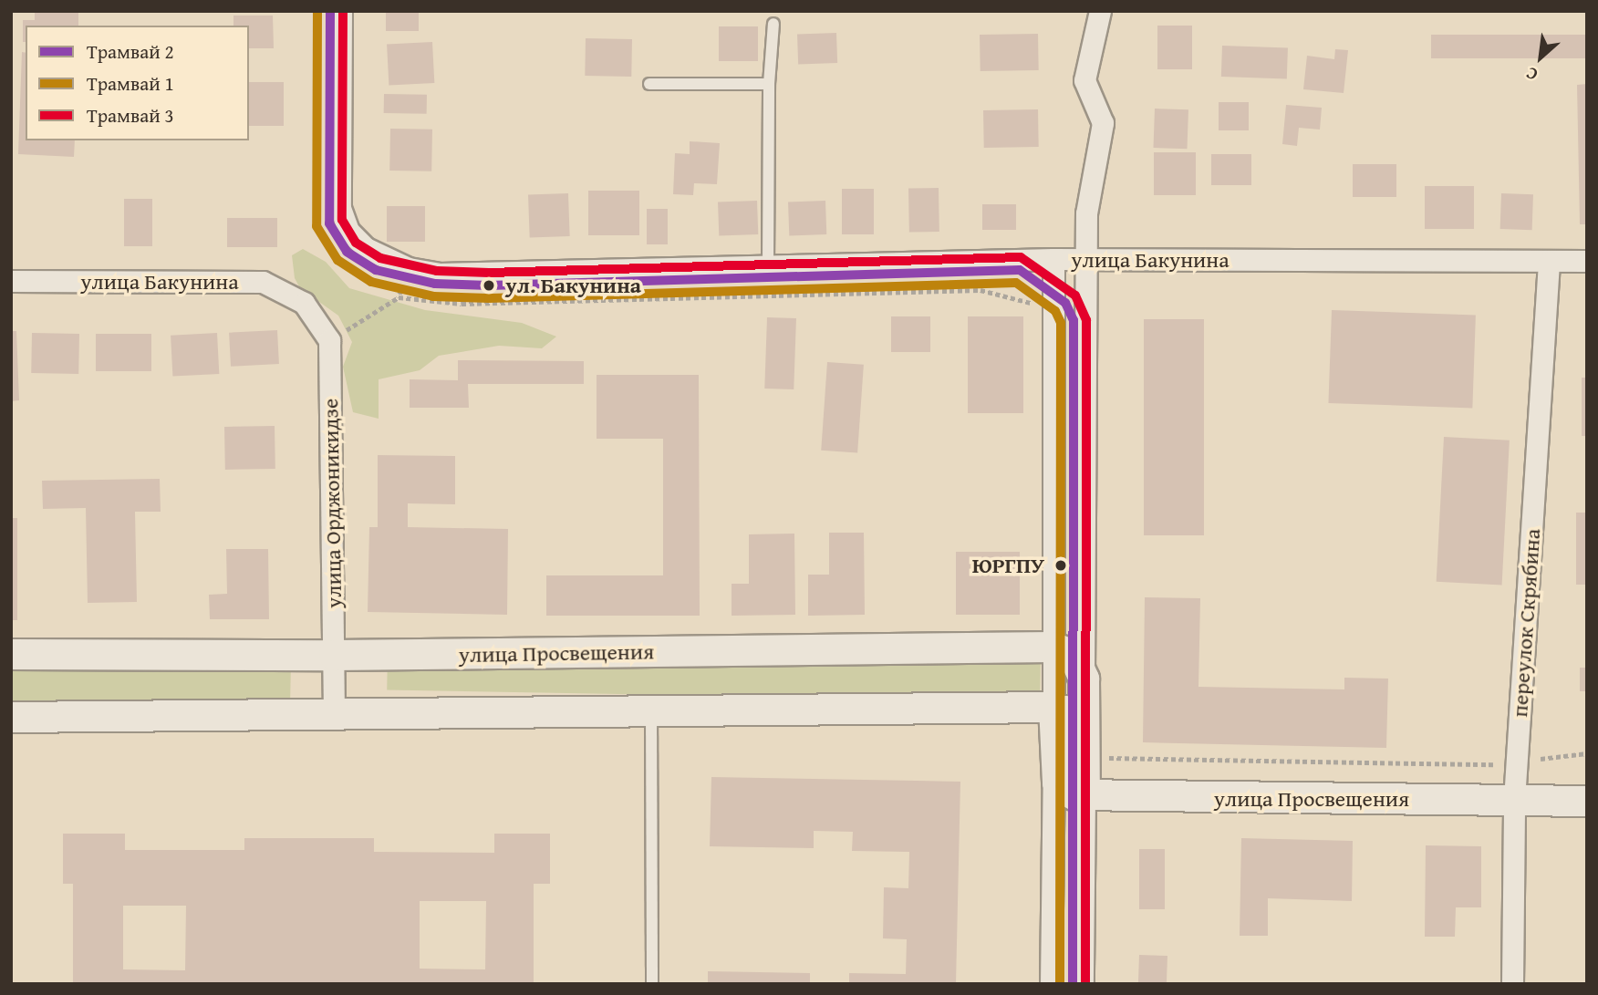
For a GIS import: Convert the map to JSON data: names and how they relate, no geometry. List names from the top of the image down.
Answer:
{
  "streets": {
    "street": [
      "улица Бакунина",
      "улица Орджоникидзе",
      "переулок Скрябина",
      "улица Просвещения"
    ]
  },
  "crossings": [
    ["улица Бакунина", "улица Орджоникидзе"],
    ["улица Бакунина", "переулок Скрябина"],
    ["улица Орджоникидзе", "улица Просвещения"],
    ["переулок Скрябина", "улица Просвещения"]
  ],
  "places": ["ул. Бакунина", "ЮРГПУ"],
  "lines": ["tram line 2", "tram line 1", "tram line 3"],
  "legend": ["Трамвай 2", "Трамвай 1", "Трамвай 3"],
  "north": "bottom left"
}
